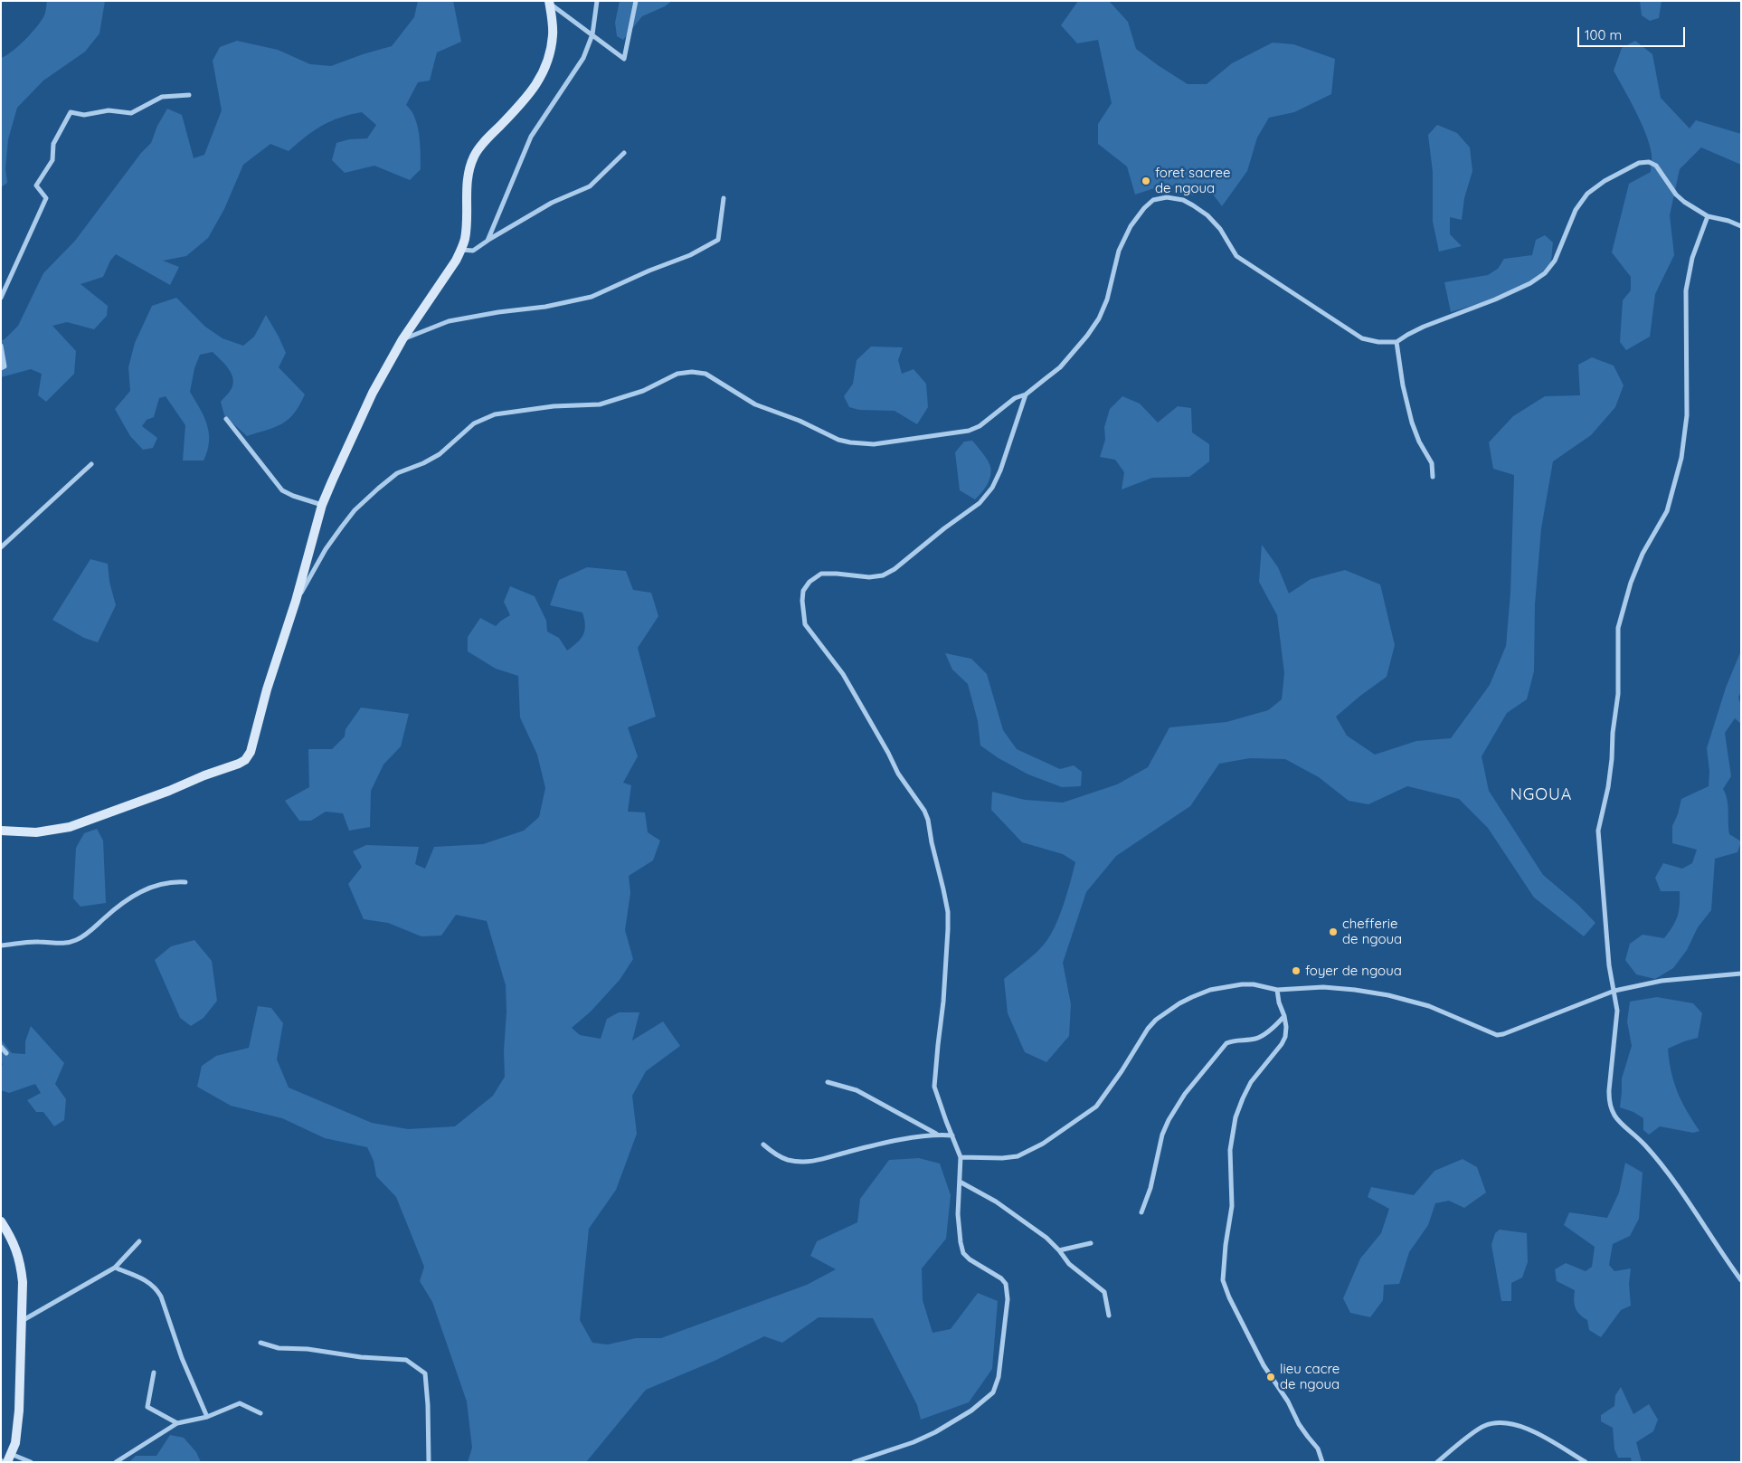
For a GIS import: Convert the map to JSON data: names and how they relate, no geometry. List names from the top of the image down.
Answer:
{
  "districts": ["NGOUA"],
  "places": [
    "foret sacree de ngoua",
    "chefferie de ngoua",
    "foyer de ngoua",
    "lieu cacre de ngoua"
  ],
  "scale_bar": "100 m"
}
